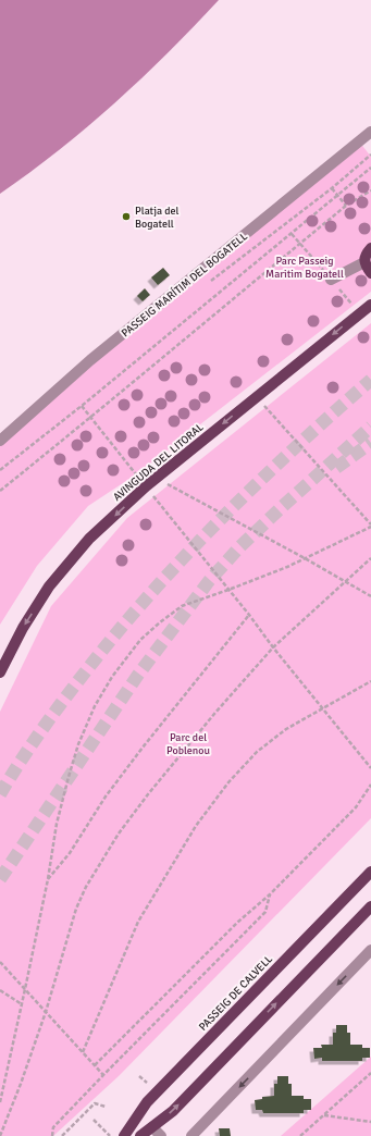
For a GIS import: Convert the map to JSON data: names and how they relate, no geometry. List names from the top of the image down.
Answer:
{
  "streets": {
    "main road": ["AVINGUDA DEL LITORAL", "PASSEIG DE CALVELL"],
    "street": ["PASSEIG MARÍTIM DEL BOGATELL"]
  },
  "one_way": ["AVINGUDA DEL LITORAL"],
  "parks": ["Parc Passeig Maritim Bogatell", "Parc del Poblenou"],
  "places": ["Platja del Bogatell"]
}
